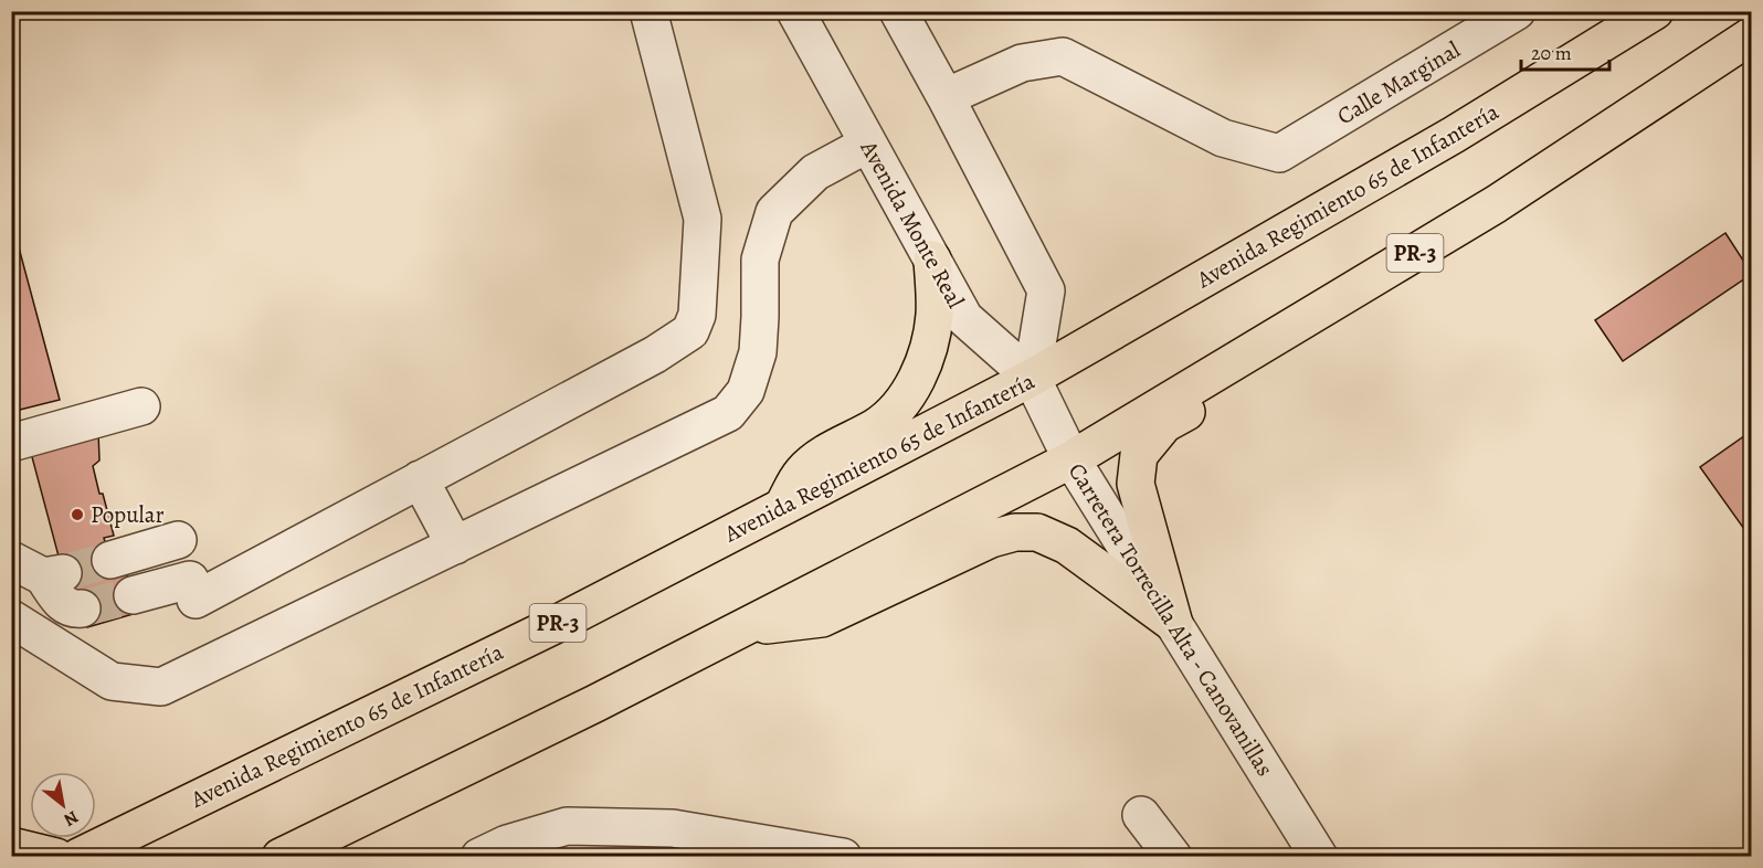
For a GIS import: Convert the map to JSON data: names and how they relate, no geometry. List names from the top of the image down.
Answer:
{
  "streets": {
    "main road": ["Avenida Regimiento 65 de Infantería", "PR-3"],
    "street": ["Calle Marginal", "Avenida Monte Real", "Carretera Torrecilla Alta - Canovanillas"]
  },
  "crossings": [
    ["Avenida Regimiento 65 de Infantería", "Avenida Monte Real"],
    ["Avenida Regimiento 65 de Infantería", "Carretera Torrecilla Alta - Canovanillas"],
    ["Avenida Monte Real", "Carretera Torrecilla Alta - Canovanillas"],
    ["PR-3", "Carretera Torrecilla Alta - Canovanillas"]
  ],
  "places": ["Popular"],
  "scale_bar": "20 m",
  "north": "bottom right"
}
